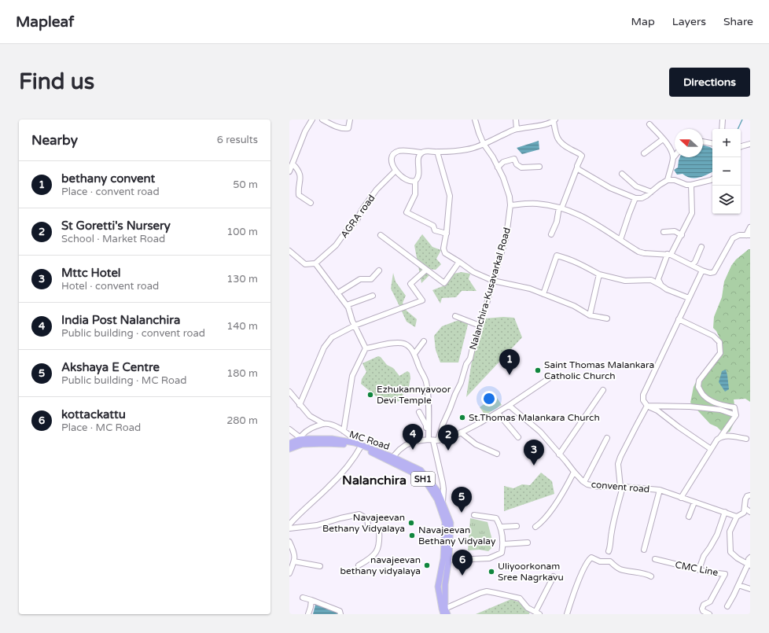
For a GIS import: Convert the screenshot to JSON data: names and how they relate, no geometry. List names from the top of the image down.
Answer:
{
  "streets": {
    "main road": ["MC Road", "SH1"],
    "street": [
      "AGRA road",
      "Nalanchira-Kusavarkal Road",
      "convent road",
      "CMC Line"
    ]
  },
  "crossings": [
    ["Nalanchira-Kusavarkal Road", "MC Road"]
  ],
  "districts": ["Nalanchira"],
  "places": [
    "Saint Thomas Malankara Catholic Church",
    "Ezhukannyavoor Devi Temple",
    "St.Thomas Malankara Church",
    "Navajeevan Bethany Vidyalaya",
    "Navajeevan Bethany Vidyalay",
    "navajeevan bethany vidyalaya",
    "Uliyoorkonam Sree Nagrkavu"
  ],
  "north": "left",
  "page": {
    "header": "Mapleaf",
    "nav": ["Map", "Layers", "Share"],
    "buttons": "Directions",
    "title": "Find us",
    "heading": ["Nearby", "6 results"],
    "map_buttons": ["+", "−"],
    "list": [
      {
        "mark": "1",
        "name": "bethany convent",
        "note": "Place · convent road",
        "value": "50 m"
      },
      {
        "mark": "2",
        "name": "St Goretti's Nursery",
        "note": "School · Market Road",
        "value": "100 m"
      },
      {
        "mark": "3",
        "name": "Mttc Hotel",
        "note": "Hotel · convent road",
        "value": "130 m"
      },
      {
        "mark": "4",
        "name": "India Post Nalanchira",
        "note": "Public building · convent road",
        "value": "140 m"
      },
      {
        "mark": "5",
        "name": "Akshaya E Centre",
        "note": "Public building · MC Road",
        "value": "180 m"
      },
      {
        "mark": "6",
        "name": "kottackattu",
        "note": "Place · MC Road",
        "value": "280 m"
      }
    ],
    "pins": [
      "1",
      "4",
      "2",
      "3",
      "5",
      "6"
    ]
  }
}
